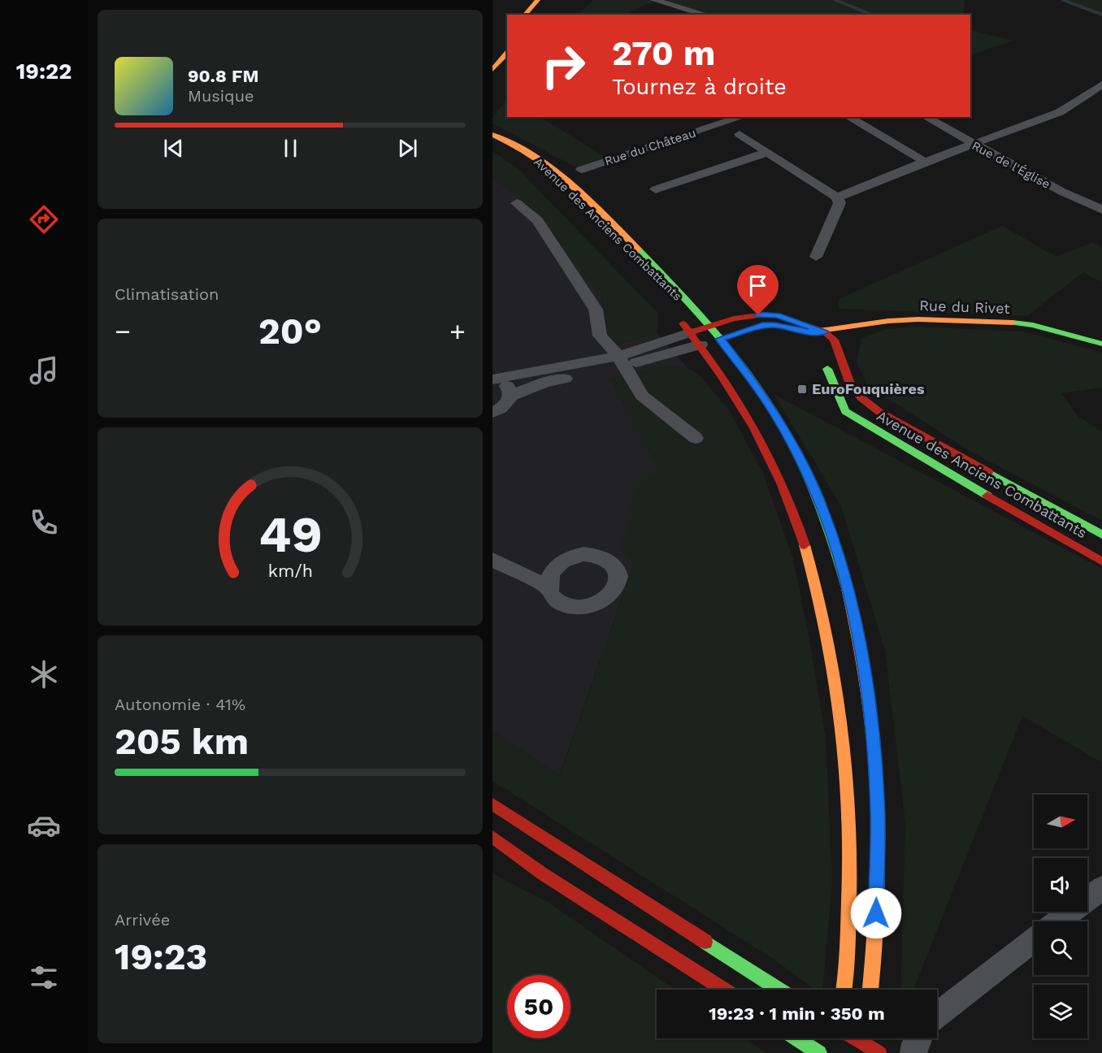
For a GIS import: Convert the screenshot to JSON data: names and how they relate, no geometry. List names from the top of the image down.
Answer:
{
  "streets": {
    "main road": ["Avenue des Anciens Combattants", "Rue du Rivet"],
    "street": ["Rue du Château", "Rue de l'Église"]
  },
  "crossings": [
    ["Avenue des Anciens Combattants", "Rue du Rivet"]
  ],
  "places": {
    "transit": ["EuroFouquières"]
  },
  "north": "right",
  "page": {
    "tabs": "19:22",
    "turn": ["270 m", "Tournez à droite"],
    "song": ["90.8 FM", "Musique"],
    "tile": [
      "Climatisation",
      ["Autonomie · 41%", "205 km"],
      ["Arrivée", "19:23"]
    ],
    "heat": ["−", "20°", "+"],
    "limit": "50",
    "trip": "19:23 · 1 min · 350 m",
    "gauge": ["49", "km/h"]
  }
}
